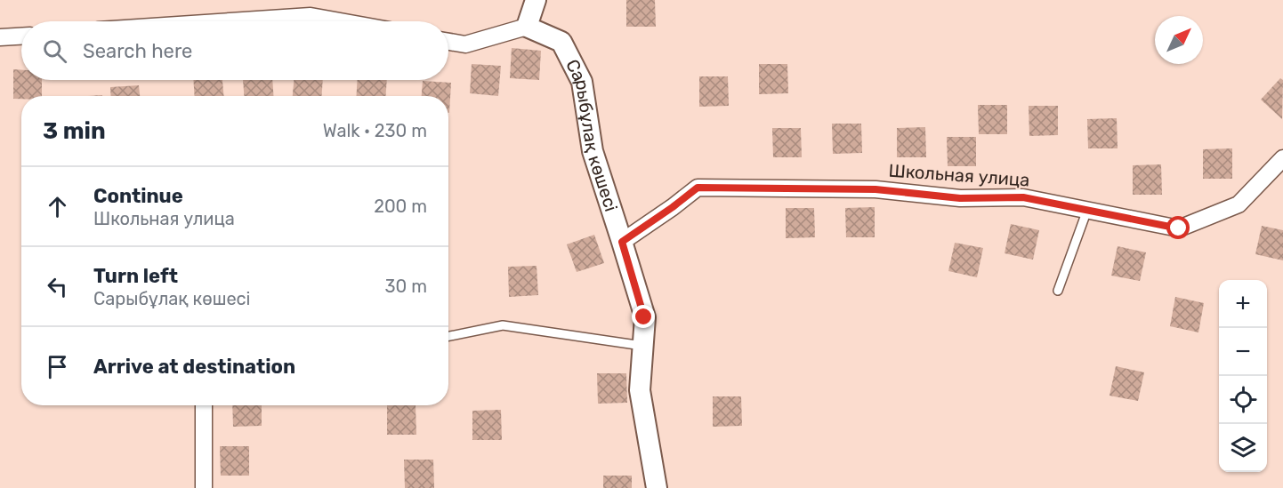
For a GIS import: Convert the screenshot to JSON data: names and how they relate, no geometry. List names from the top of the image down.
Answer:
{
  "streets": {
    "street": ["Сарыбұлақ көшесі", "Школьная улица"]
  },
  "crossings": [
    ["Сарыбұлақ көшесі", "Школьная улица"]
  ],
  "north": "top right",
  "page": {
    "search": "Search here",
    "heading": ["3 min", "Walk · 230 m"],
    "list": [
      ["Continue", "Школьная улица", "200 m"],
      ["Turn left", "Сарыбұлақ көшесі", "30 m"],
      "Arrive at destination"
    ],
    "map_buttons": ["+", "−"]
  }
}
